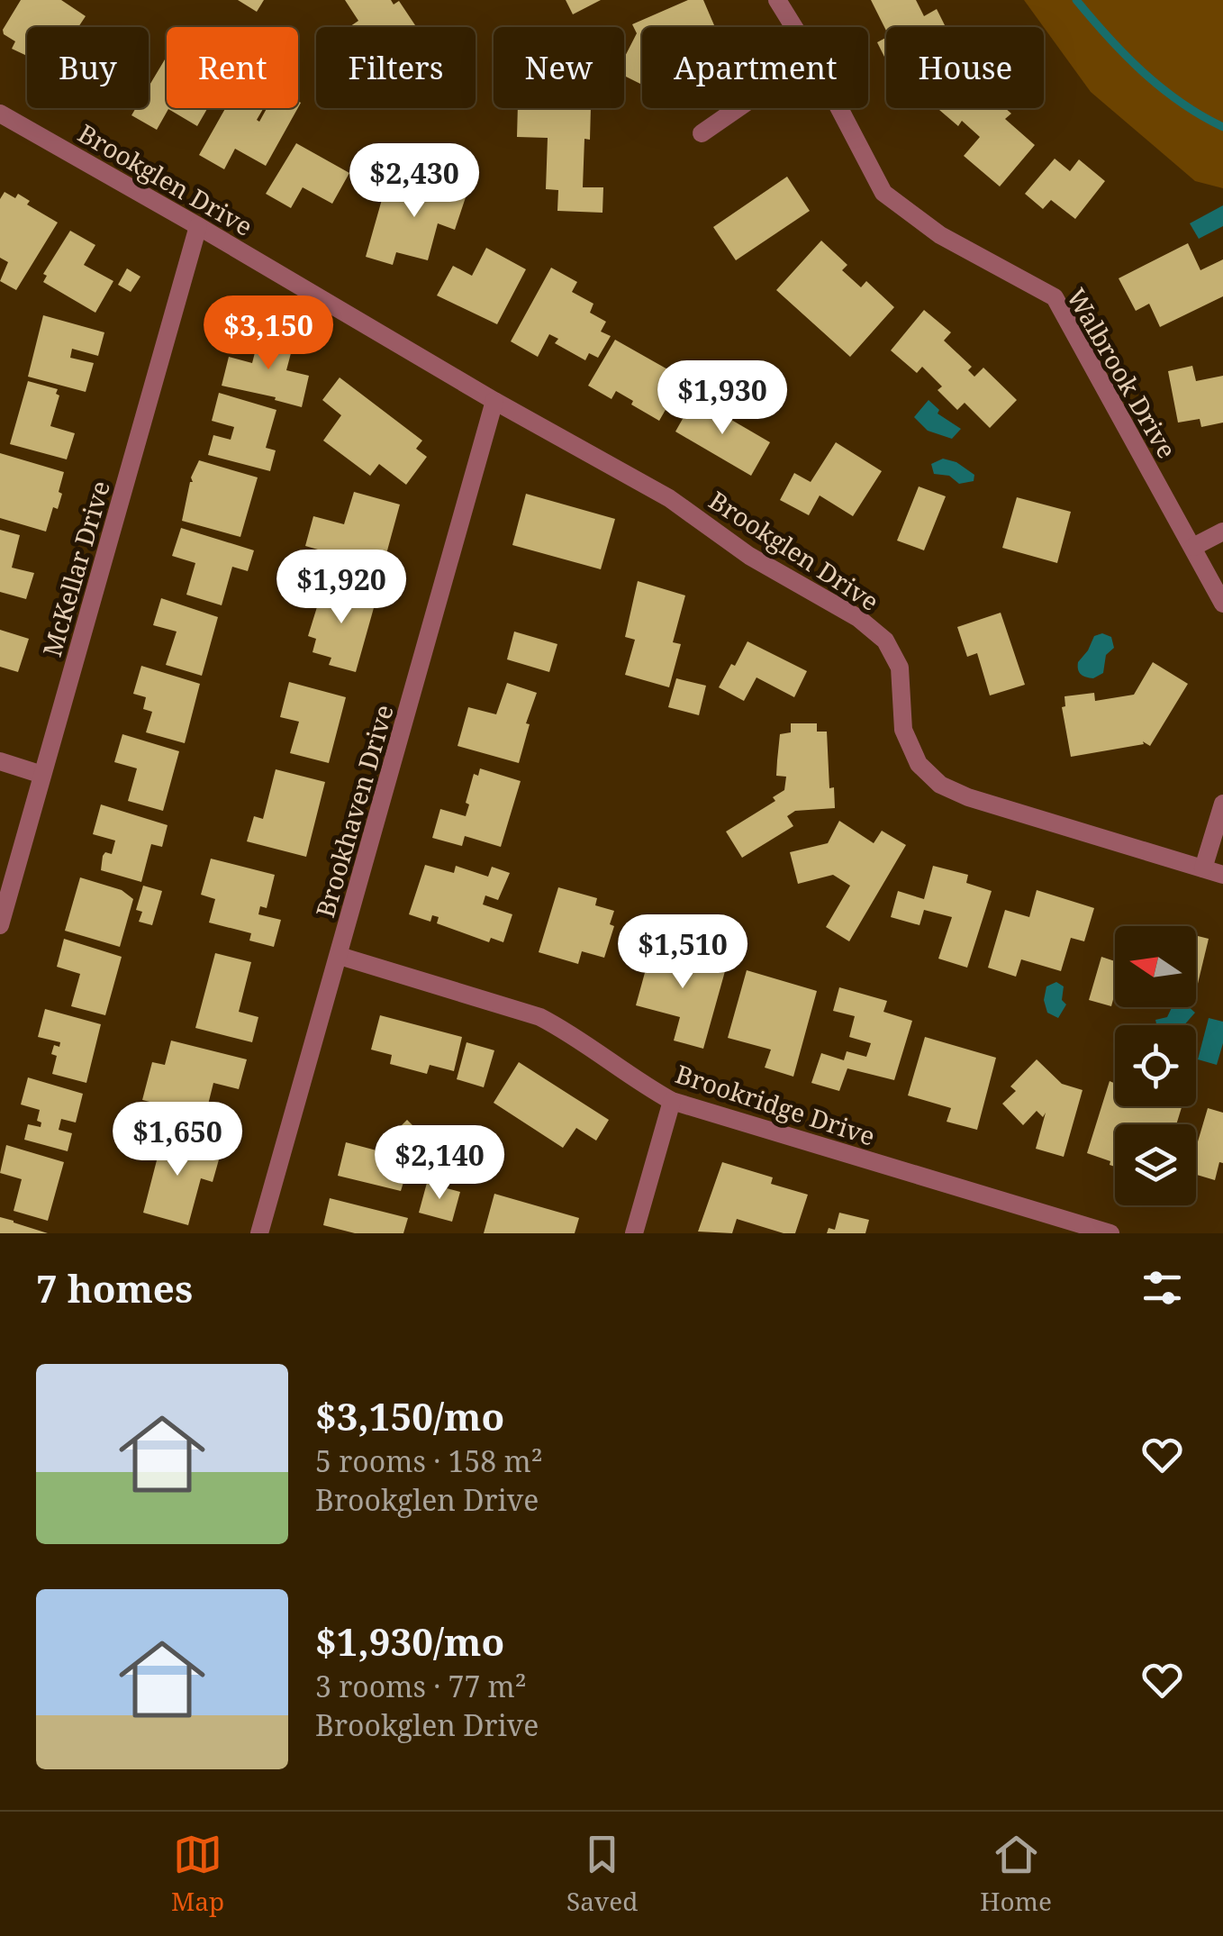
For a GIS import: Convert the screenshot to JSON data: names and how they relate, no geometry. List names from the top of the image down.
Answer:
{
  "streets": {
    "street": [
      "Brookglen Drive",
      "Walbrook Drive",
      "McKellar Drive",
      "Brookhaven Drive",
      "Brookridge Drive"
    ]
  },
  "crossings": [
    ["Brookglen Drive", "McKellar Drive"],
    ["Brookglen Drive", "Brookhaven Drive"],
    ["Brookhaven Drive", "Brookridge Drive"]
  ],
  "north": "left",
  "page": {
    "chip": [
      "Buy",
      "Rent",
      "Filters",
      "New",
      "Apartment",
      "House"
    ],
    "price": [
      "$2,430",
      "$3,150",
      "$1,930",
      "$1,920",
      "$1,510",
      "$1,650",
      "$2,140"
    ],
    "heading": "7 homes",
    "list": [
      {
        "name": "$3,150/mo",
        "note": "5 rooms · 158 m² · Brookglen Drive"
      },
      {
        "name": "$1,930/mo",
        "note": "3 rooms · 77 m² · Brookglen Drive"
      }
    ],
    "tabs": ["Map", "Saved", "Home"]
  }
}
